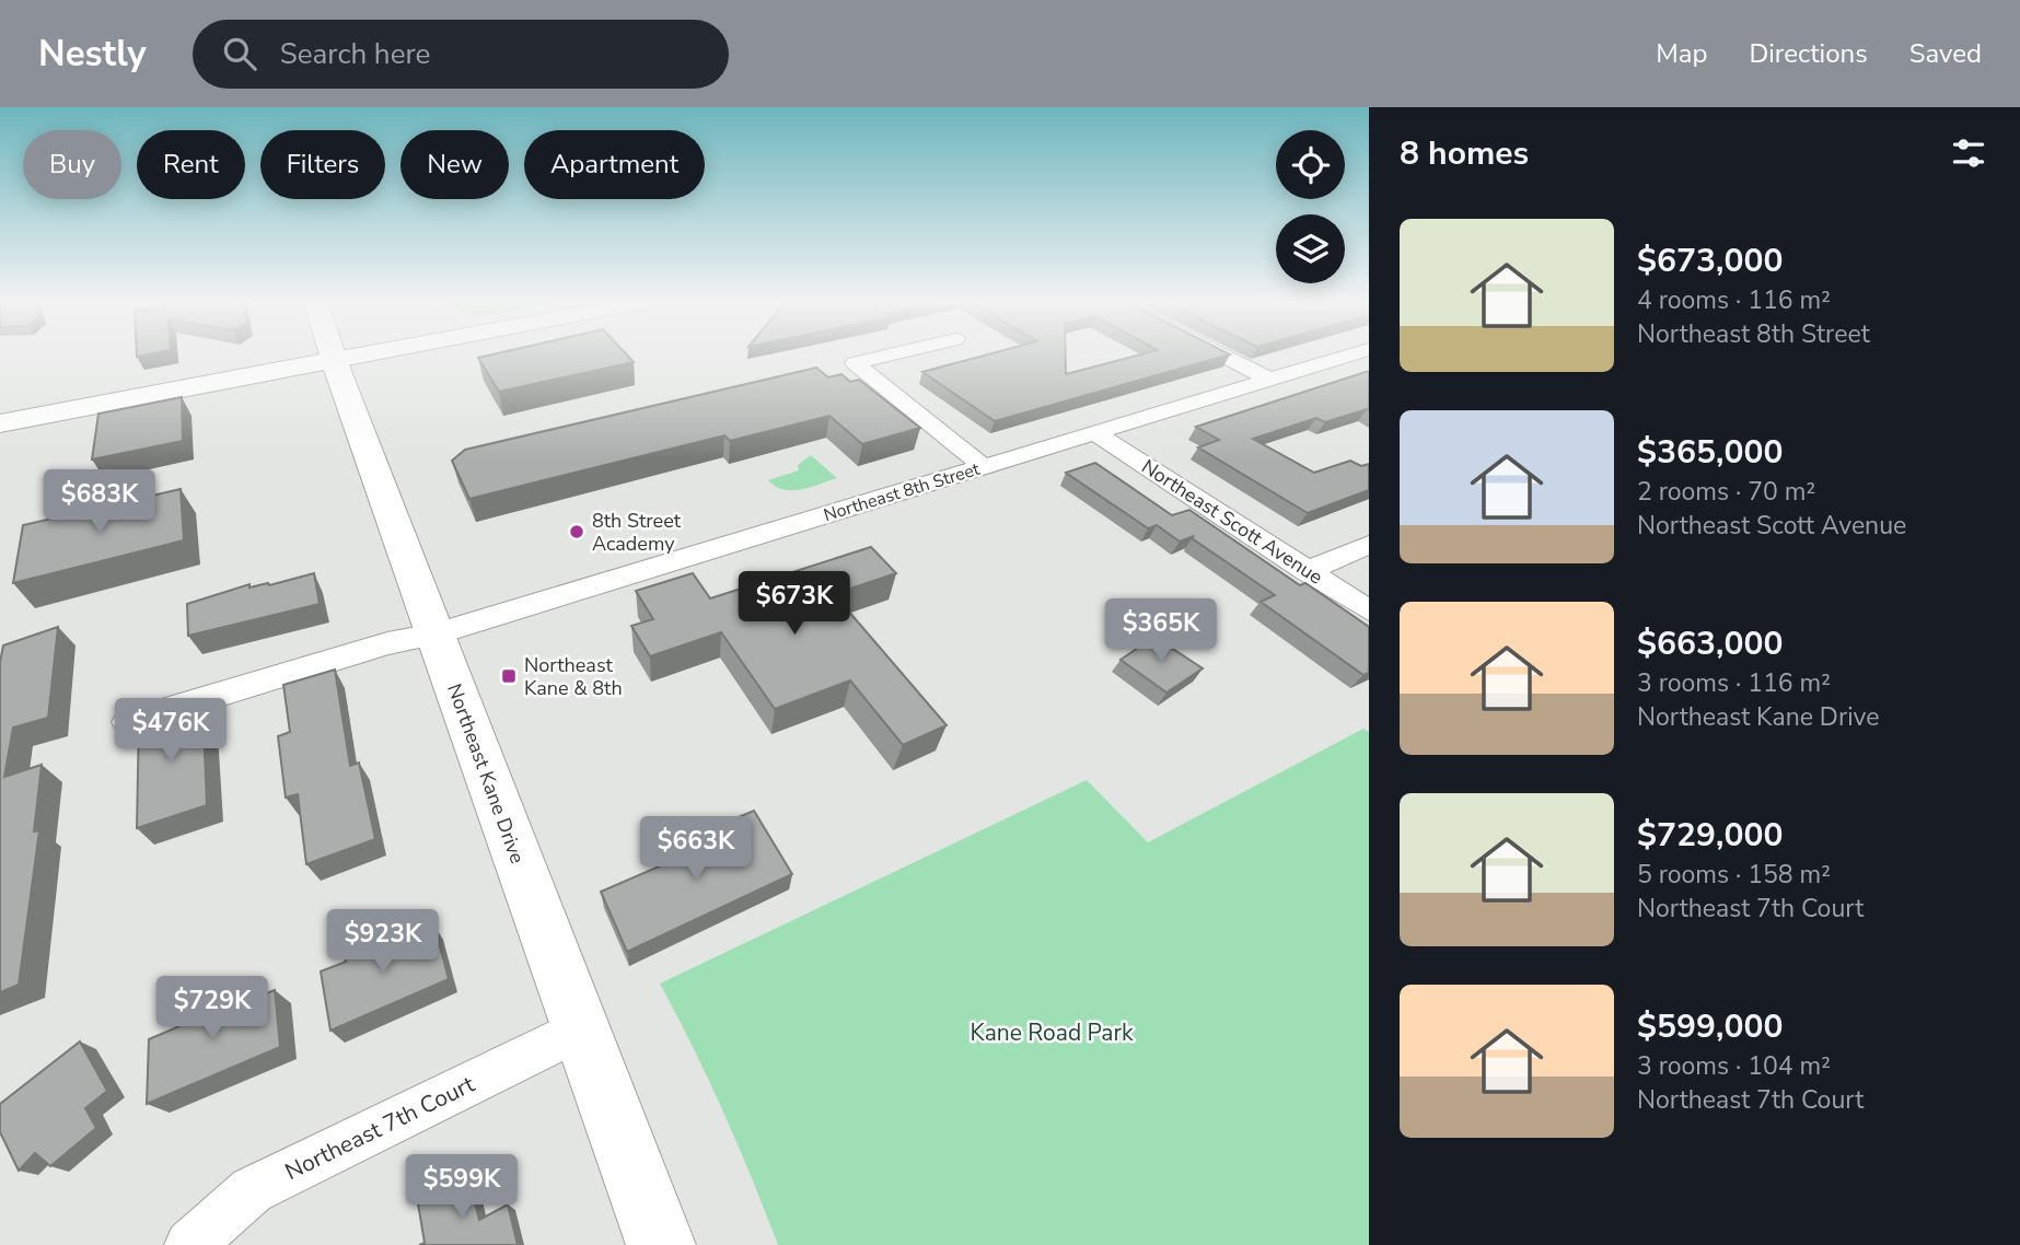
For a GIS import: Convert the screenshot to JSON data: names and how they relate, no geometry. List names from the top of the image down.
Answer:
{
  "streets": {
    "main road": ["Northeast Kane Drive"],
    "street": ["Northeast 8th Street", "Northeast Scott Avenue", "Northeast 7th Court"]
  },
  "crossings": [
    ["Northeast 8th Street", "Northeast Scott Avenue"],
    ["Northeast 8th Street", "Northeast Kane Drive"],
    ["Northeast Kane Drive", "Northeast 7th Court"]
  ],
  "parks": ["Kane Road Park"],
  "places": {
    "other": ["8th Street Academy"],
    "transit": ["Northeast Kane & 8th"]
  },
  "page": {
    "header": "Nestly",
    "search": "Search here",
    "nav": ["Map", "Directions", "Saved"],
    "heading": "8 homes",
    "chip": [
      "Buy",
      "Rent",
      "Filters",
      "New",
      "Apartment"
    ],
    "list": [
      {
        "name": "$673,000",
        "note": "4 rooms · 116 m² · Northeast 8th Street"
      },
      {
        "name": "$365,000",
        "note": "2 rooms · 70 m² · Northeast Scott Avenue"
      },
      {
        "name": "$663,000",
        "note": "3 rooms · 116 m² · Northeast Kane Drive"
      },
      {
        "name": "$729,000",
        "note": "5 rooms · 158 m² · Northeast 7th Court"
      },
      {
        "name": "$599,000",
        "note": "3 rooms · 104 m² · Northeast 7th Court"
      }
    ],
    "price": [
      "$683K",
      "$673K",
      "$365K",
      "$476K",
      "$663K",
      "$923K",
      "$729K",
      "$599K"
    ]
  }
}
